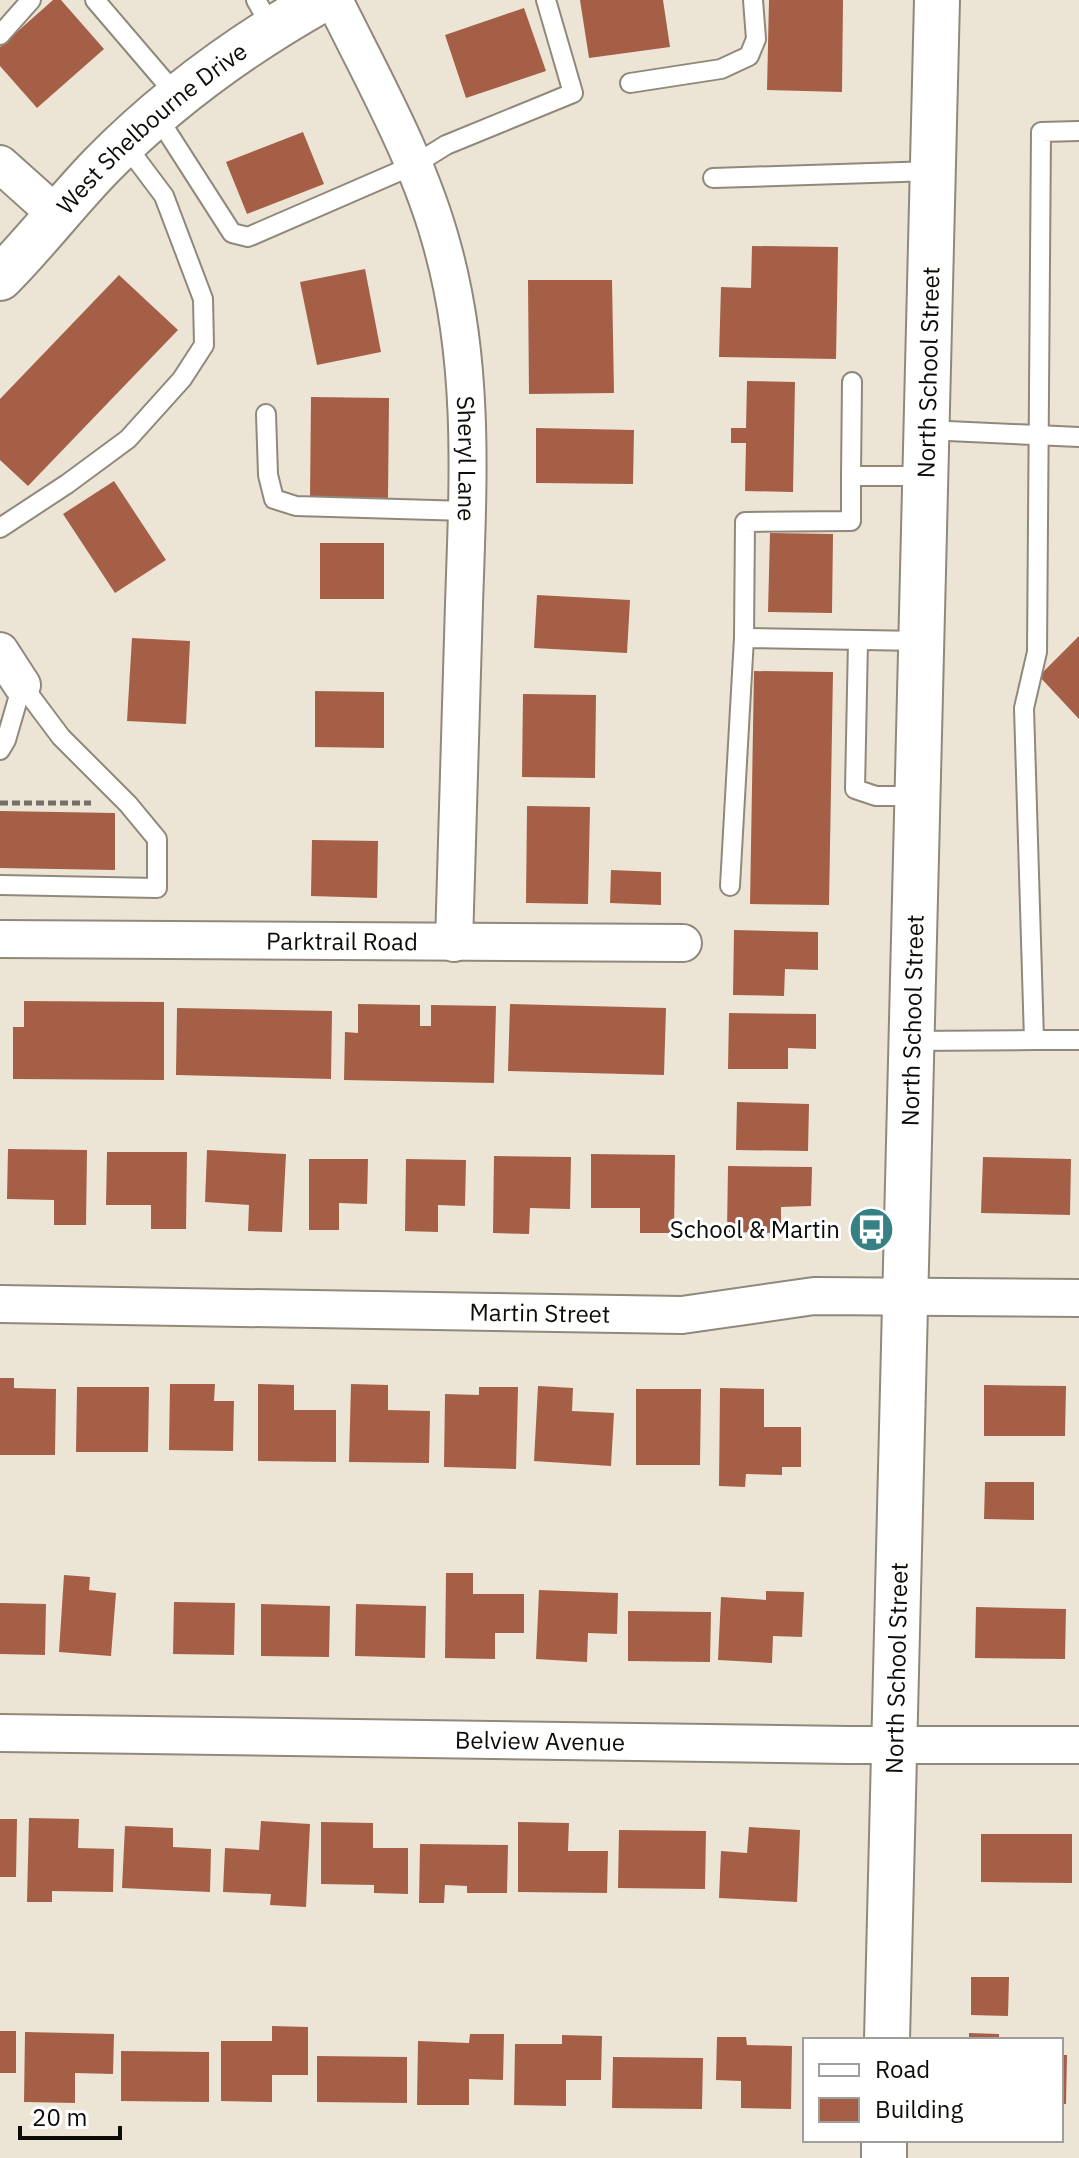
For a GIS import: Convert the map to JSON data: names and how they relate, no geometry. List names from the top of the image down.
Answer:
{
  "streets": {
    "street": [
      "West Shelbourne Drive",
      "North School Street",
      "Sheryl Lane",
      "Parktrail Road",
      "Martin Street",
      "Belview Avenue"
    ]
  },
  "crossings": [
    ["North School Street", "Martin Street"],
    ["North School Street", "Belview Avenue"],
    ["Sheryl Lane", "Parktrail Road"]
  ],
  "places": {
    "bus stop": ["School & Martin"]
  },
  "legend": ["Road", "Building"],
  "scale_bar": "20 m"
}
